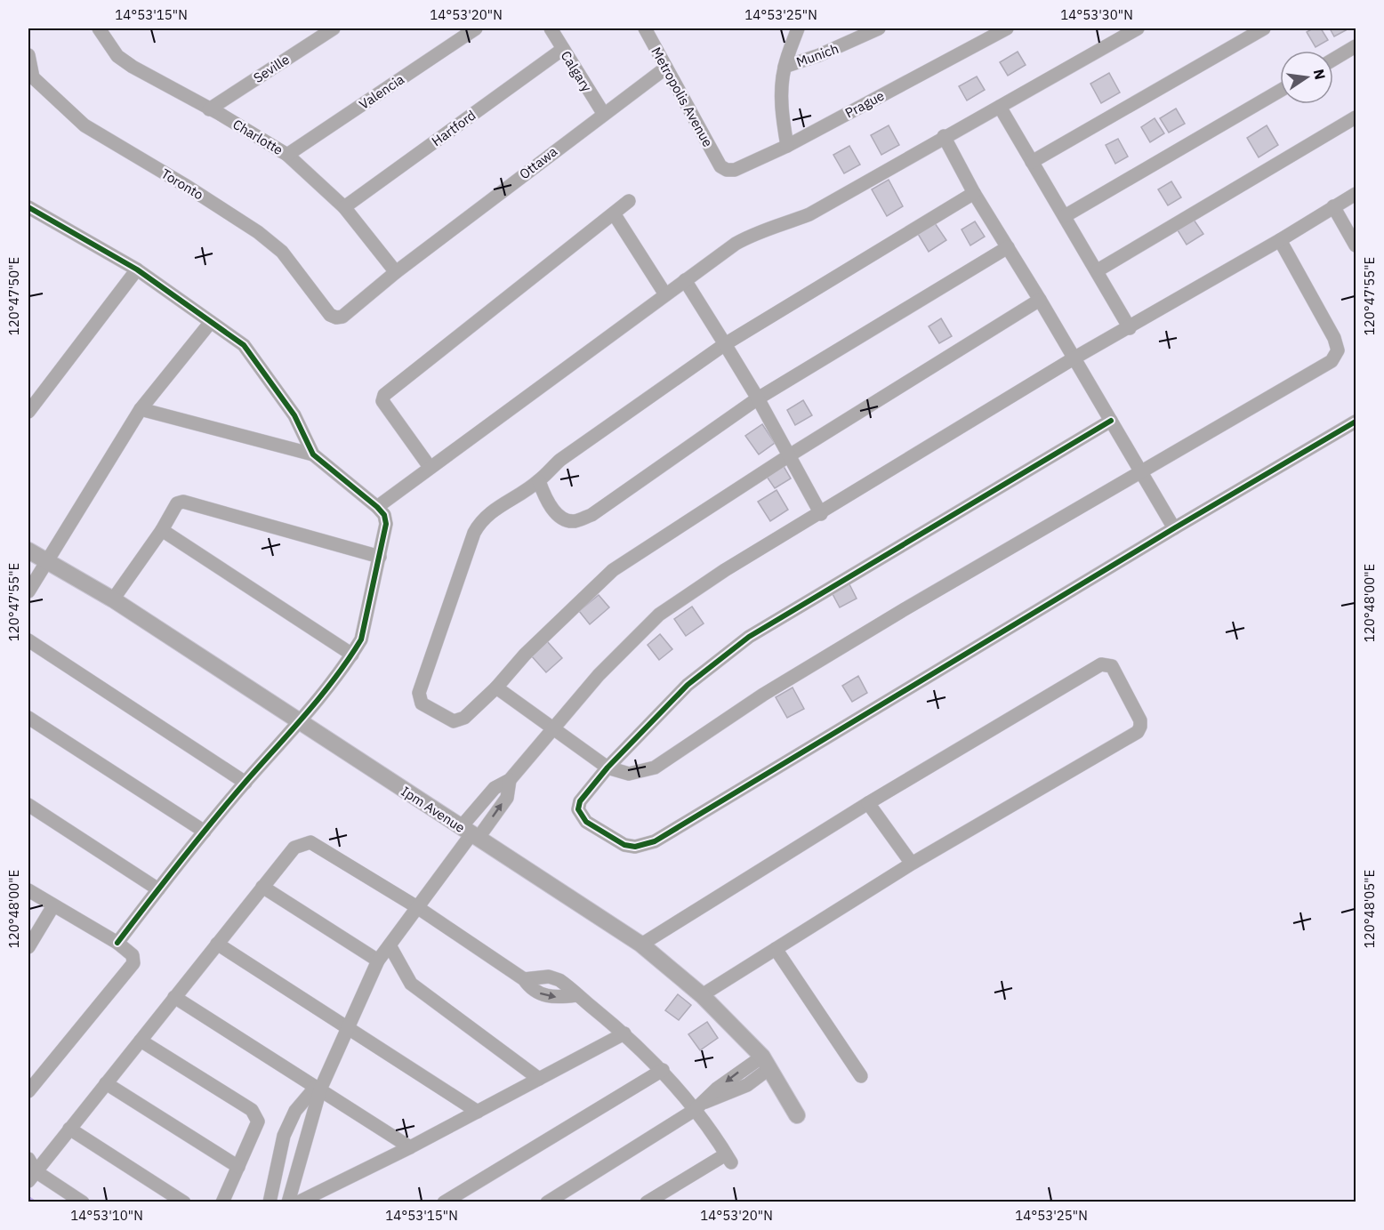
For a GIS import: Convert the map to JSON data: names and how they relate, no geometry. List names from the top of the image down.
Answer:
{
  "streets": {
    "street": [
      "Munich",
      "Seville",
      "Calgary",
      "Valencia",
      "Metropolis Avenue",
      "Prague",
      "Hartford",
      "Charlotte",
      "Ottawa",
      "Toronto",
      "Ipm Avenue"
    ]
  },
  "crossings": [
    ["Seville", "Charlotte"],
    ["Calgary", "Hartford"],
    ["Calgary", "Ottawa"],
    ["Valencia", "Charlotte"],
    ["Metropolis Avenue", "Prague"],
    ["Metropolis Avenue", "Ottawa"],
    ["Hartford", "Charlotte"],
    ["Charlotte", "Ottawa"],
    ["Ottawa", "Toronto"]
  ],
  "north": "right",
  "coordinates": [
    "14°53'15\"N",
    "14°53'20\"N",
    "14°53'25\"N",
    "14°53'30\"N",
    "120°47'50\"E",
    "120°47'55\"E",
    "120°48'00\"E",
    "120°48'05\"E",
    "14°53'10\"N"
  ]
}
